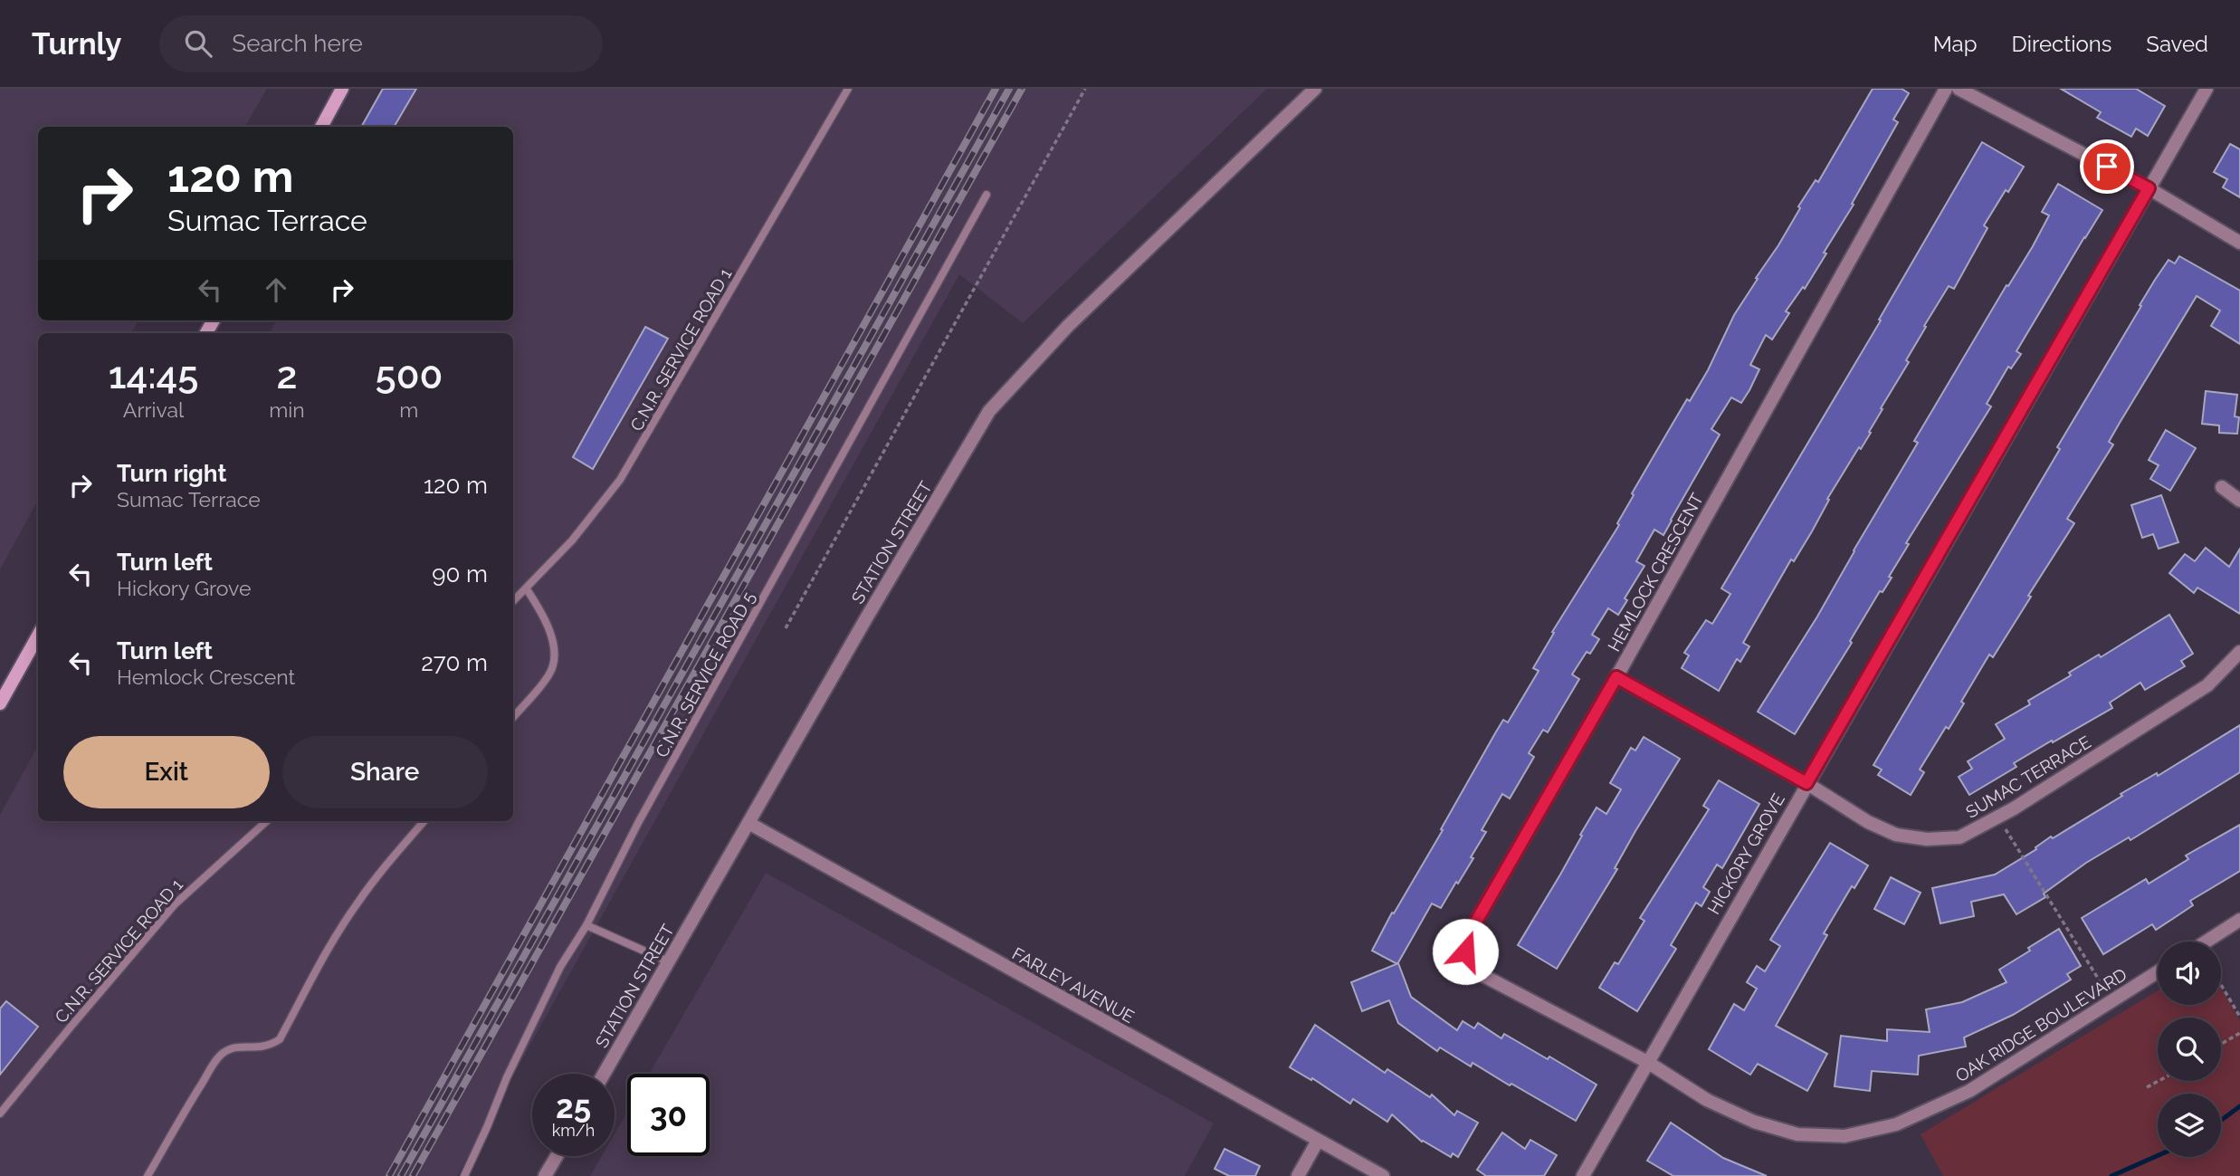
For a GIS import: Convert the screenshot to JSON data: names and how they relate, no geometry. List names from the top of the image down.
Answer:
{
  "streets": {
    "street": [
      "STATION STREET",
      "HEMLOCK CRESCENT",
      "SUMAC TERRACE",
      "HICKORY GROVE",
      "FARLEY AVENUE",
      "OAK RIDGE BOULEVARD"
    ],
    "lane": ["C.N.R. SERVICE ROAD 1", "C.N.R. SERVICE ROAD 5"]
  },
  "crossings": [
    ["STATION STREET", "FARLEY AVENUE"],
    ["HEMLOCK CRESCENT", "SUMAC TERRACE"],
    ["HEMLOCK CRESCENT", "HICKORY GROVE"],
    ["HEMLOCK CRESCENT", "OAK RIDGE BOULEVARD"],
    ["SUMAC TERRACE", "HICKORY GROVE"],
    ["HICKORY GROVE", "OAK RIDGE BOULEVARD"]
  ],
  "page": {
    "header": "Turnly",
    "search": "Search here",
    "nav": ["Map", "Directions", "Saved"],
    "turn": ["120 m", "Sumac Terrace"],
    "eta": [
      "14:45",
      "Arrival",
      "2",
      "min",
      "500",
      "m"
    ],
    "list": [
      {
        "name": "Turn right",
        "note": "Sumac Terrace",
        "value": "120 m"
      },
      {
        "name": "Turn left",
        "note": "Hickory Grove",
        "value": "90 m"
      },
      {
        "name": "Turn left",
        "note": "Hemlock Crescent",
        "value": "270 m"
      }
    ],
    "buttons": ["Exit", "Share"],
    "speed": "25 km/h",
    "limit": "30"
  }
}
